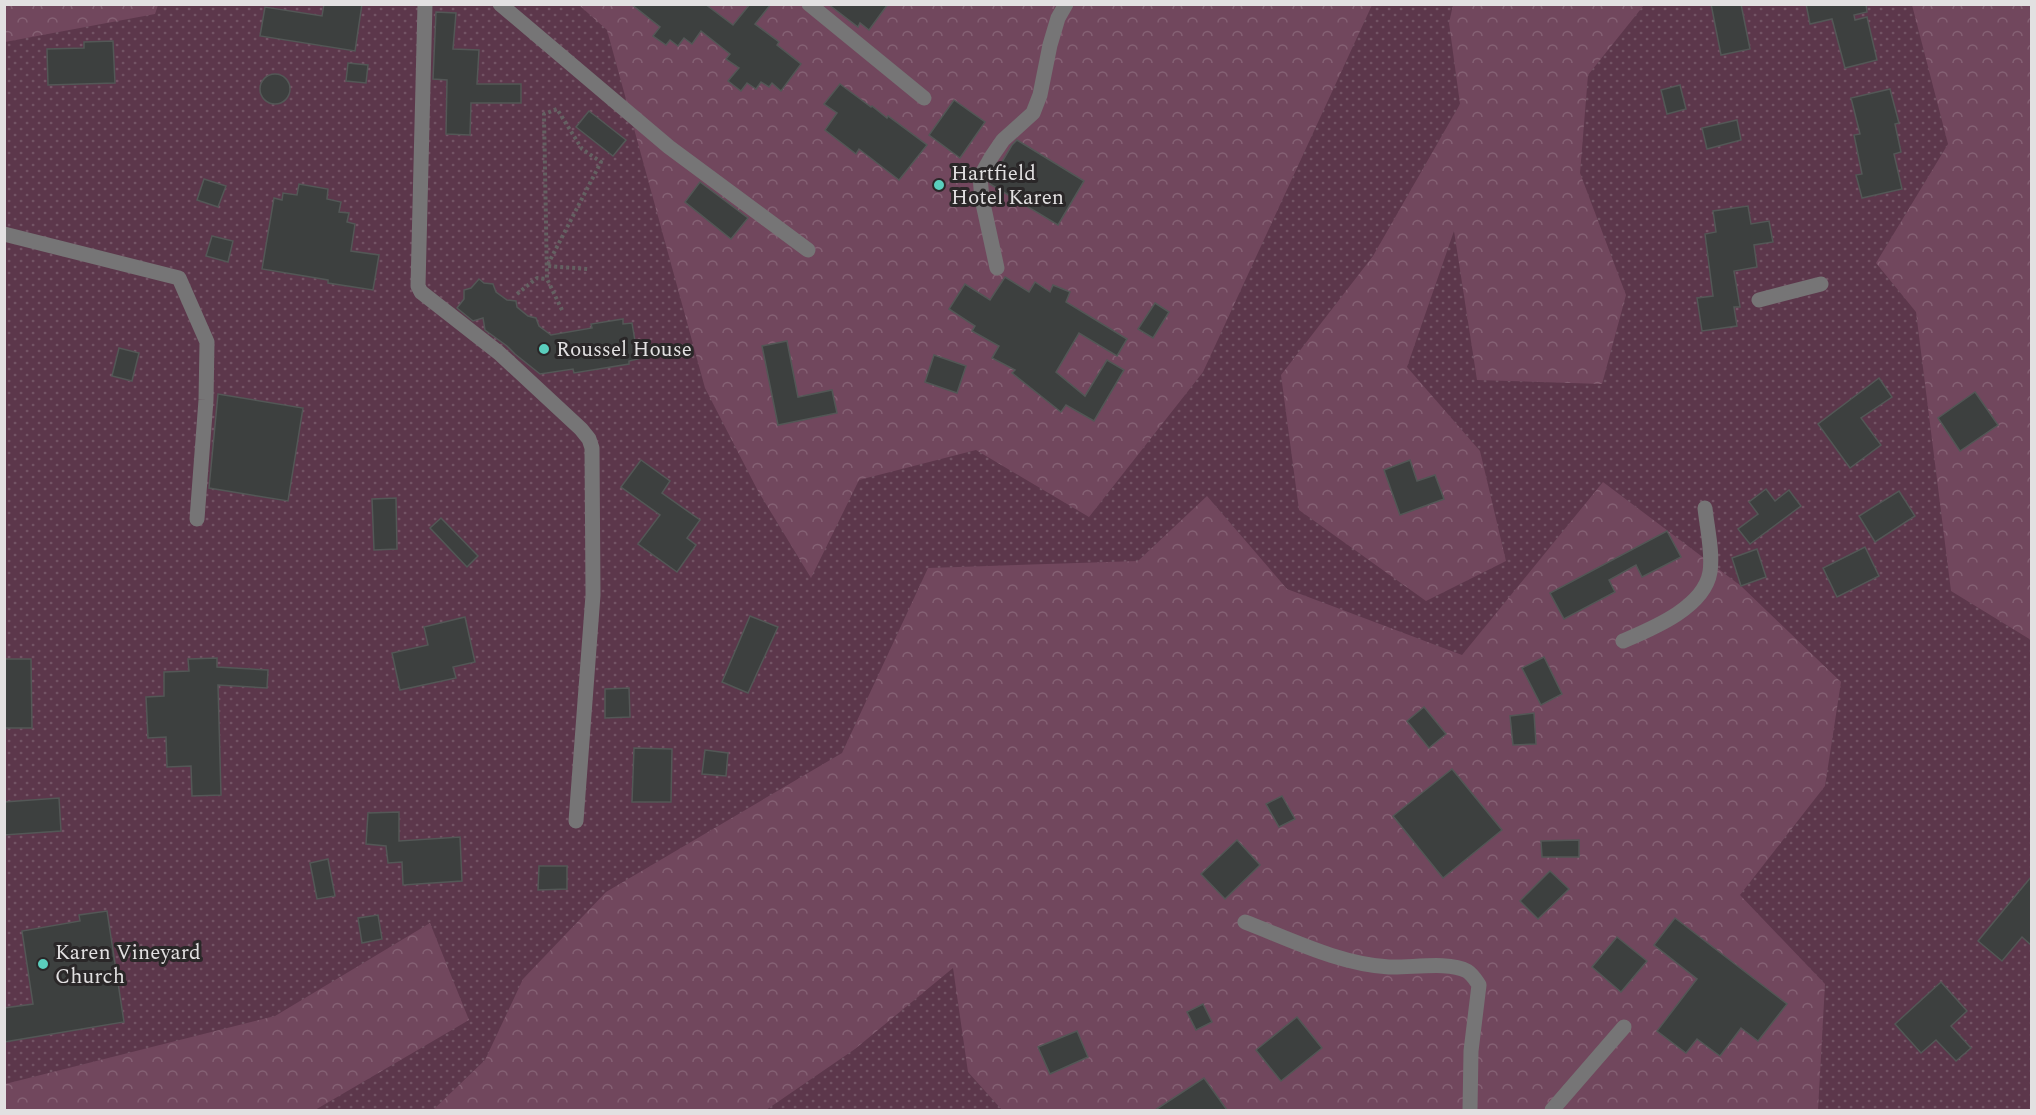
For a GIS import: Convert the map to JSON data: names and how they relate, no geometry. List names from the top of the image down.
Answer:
{
  "places": ["Hartfield Hotel Karen", "Roussel House", "Karen Vineyard Church"]
}
